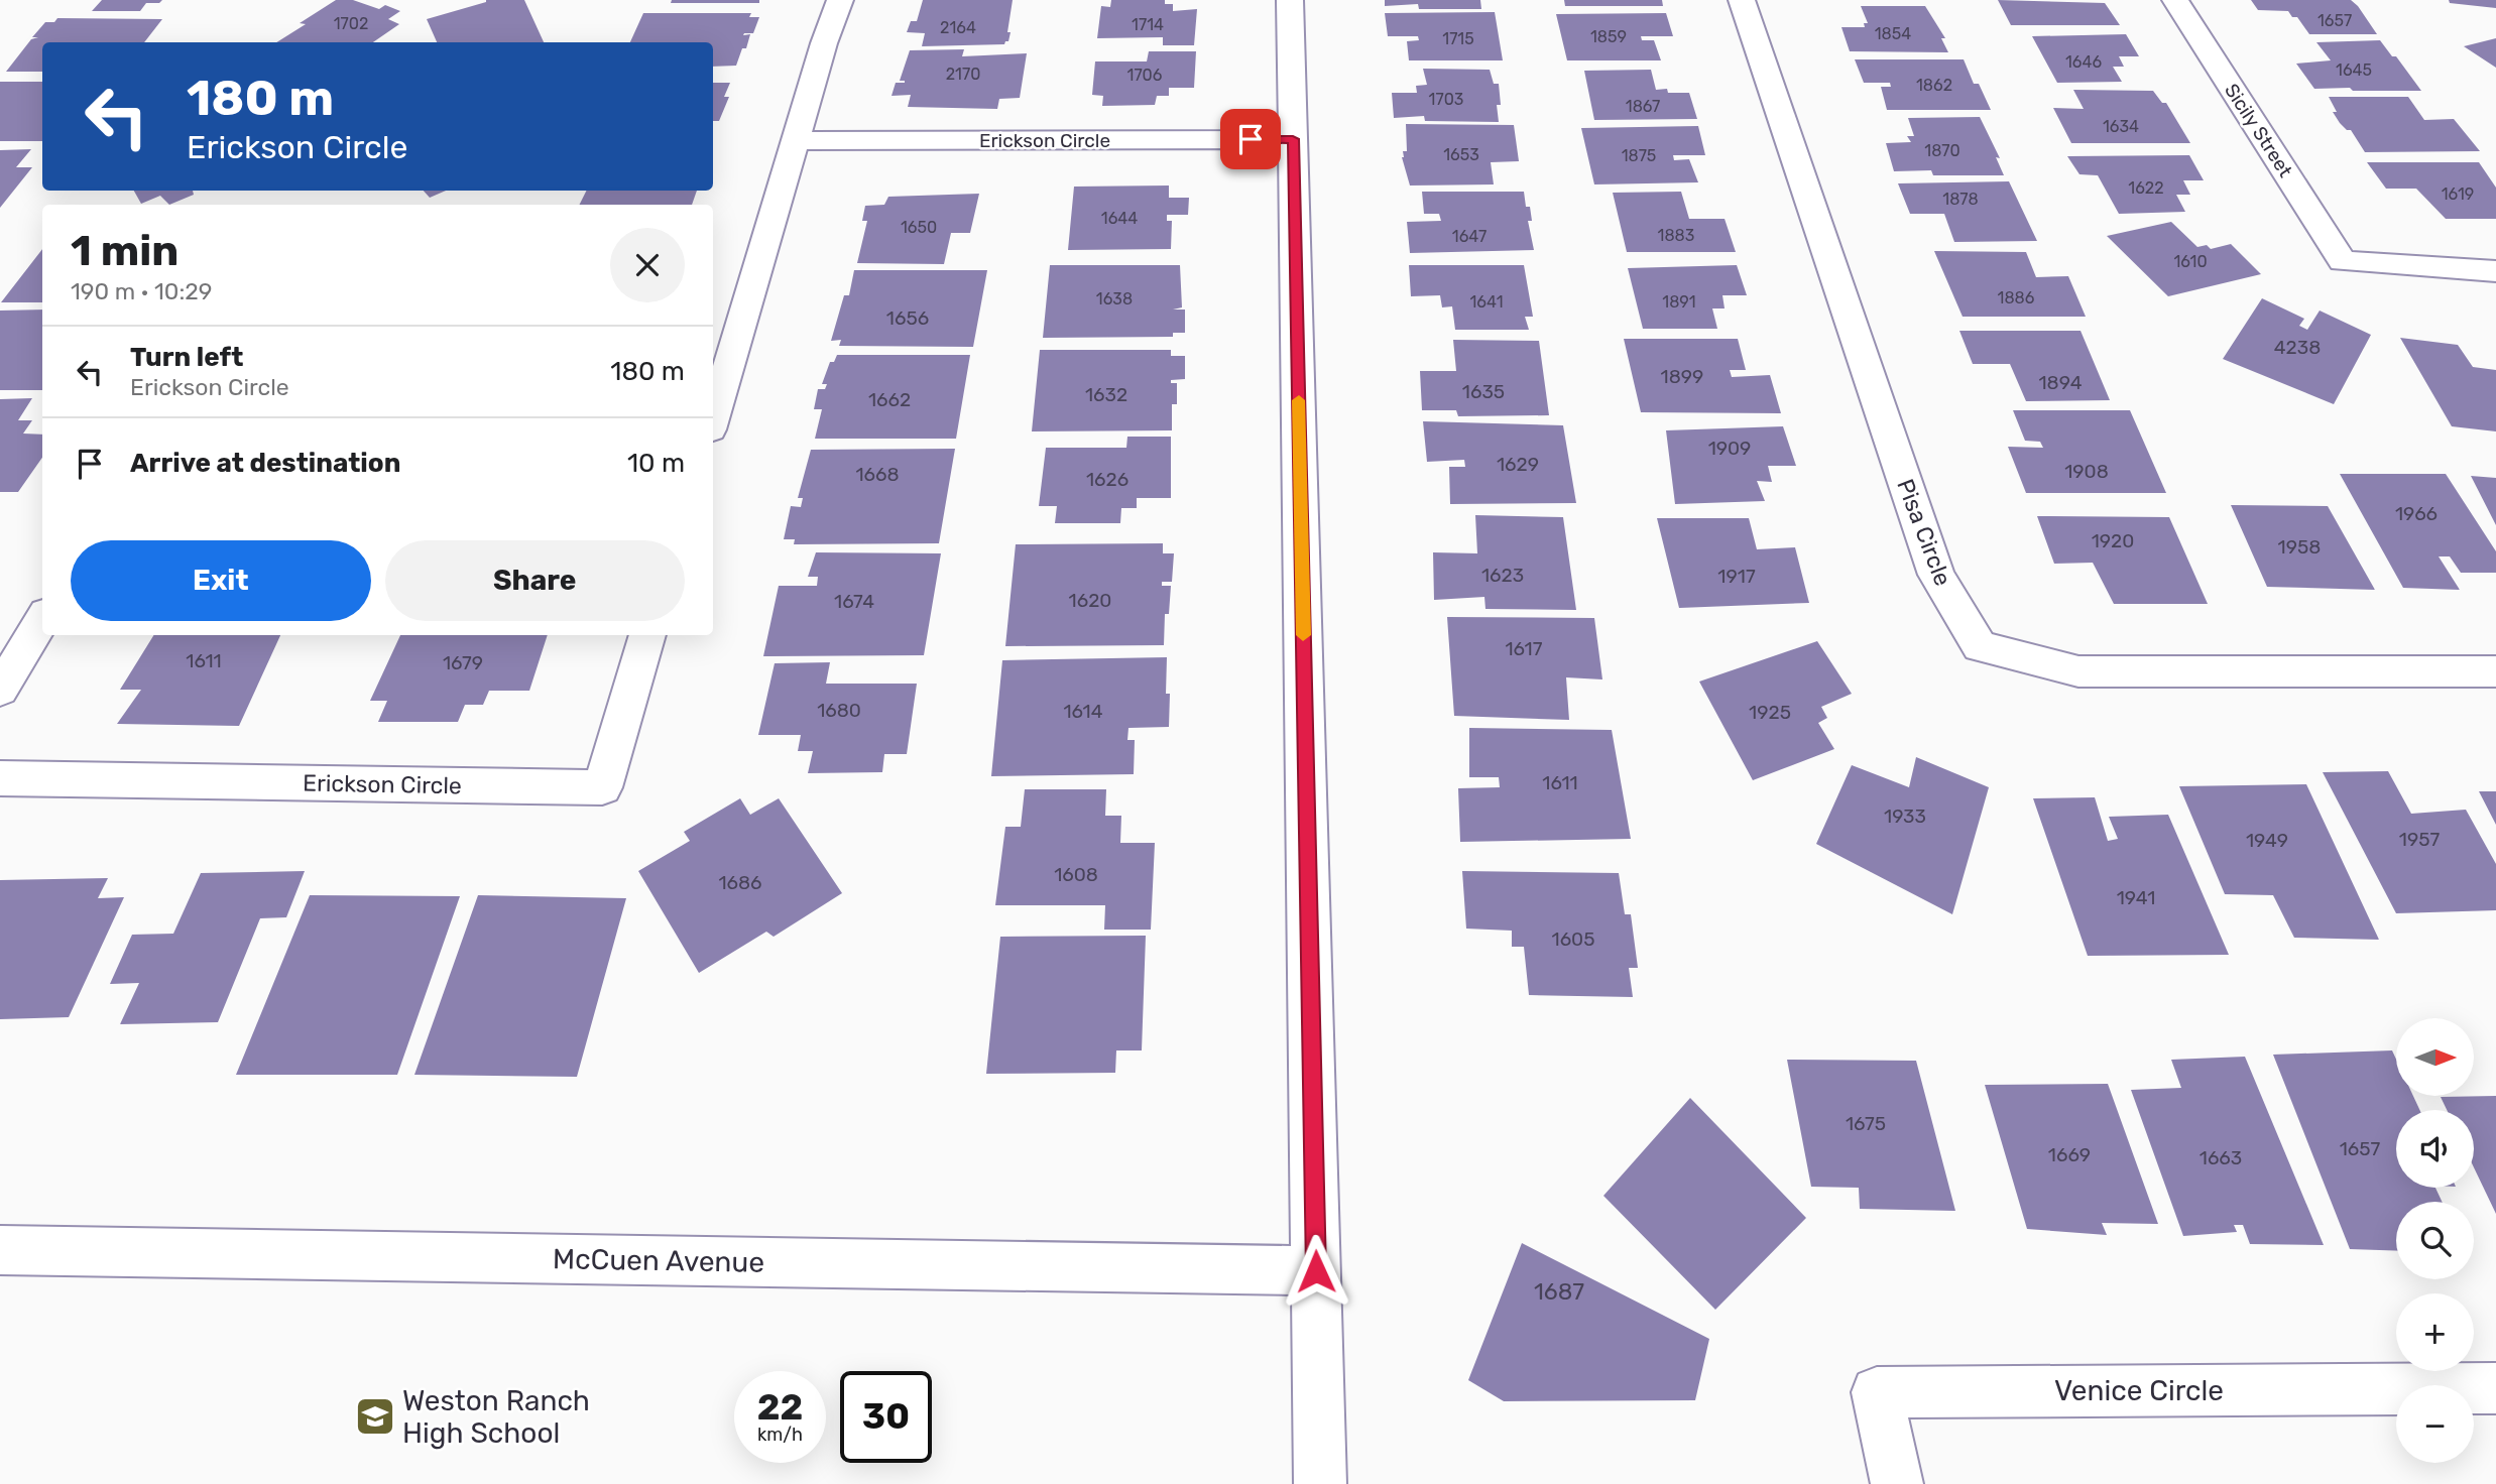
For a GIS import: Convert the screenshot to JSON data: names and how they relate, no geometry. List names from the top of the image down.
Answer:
{
  "streets": {
    "street": [
      "Sicily Street",
      "Erickson Circle",
      "Pisa Circle",
      "McCuen Avenue",
      "Venice Circle"
    ]
  },
  "places": {
    "school or university": ["Weston Ranch High School"]
  },
  "house_numbers": [
    "1657",
    "1702",
    "1714",
    "2164",
    "1854",
    "1859",
    "1715",
    "1646",
    "1645",
    "2170",
    "1706",
    "1862",
    "1703",
    "1867",
    "1634",
    "1870",
    "1653",
    "1875",
    "1622",
    "1619",
    "1878",
    "1644",
    "1650",
    "1883",
    "1647",
    "1610",
    "1886",
    "1638",
    "1641",
    "1891",
    "1656",
    "4238",
    "1899",
    "1894",
    "1635",
    "1632",
    "1662",
    "1909",
    "1629",
    "1908",
    "1668",
    "1626",
    "1966",
    "1920",
    "1958",
    "1623",
    "1917",
    "1620",
    "1674",
    "1617",
    "1611",
    "1679",
    "1680",
    "1614",
    "1925",
    "1611",
    "1933",
    "1957",
    "1949",
    "1608",
    "1686",
    "1941",
    "1605",
    "1675",
    "1657",
    "1669",
    "1663",
    "1687"
  ],
  "north": "right",
  "page": {
    "turn": ["180 m", "Erickson Circle"],
    "heading": ["1 min", "190 m · 10:29"],
    "list": [
      {
        "name": "Turn left",
        "note": "Erickson Circle",
        "value": "180 m"
      },
      {
        "name": "Arrive at destination",
        "value": "10 m"
      }
    ],
    "buttons": ["Exit", "Share"],
    "map_buttons": ["+", "−"],
    "speed": "22 km/h",
    "limit": "30"
  }
}
